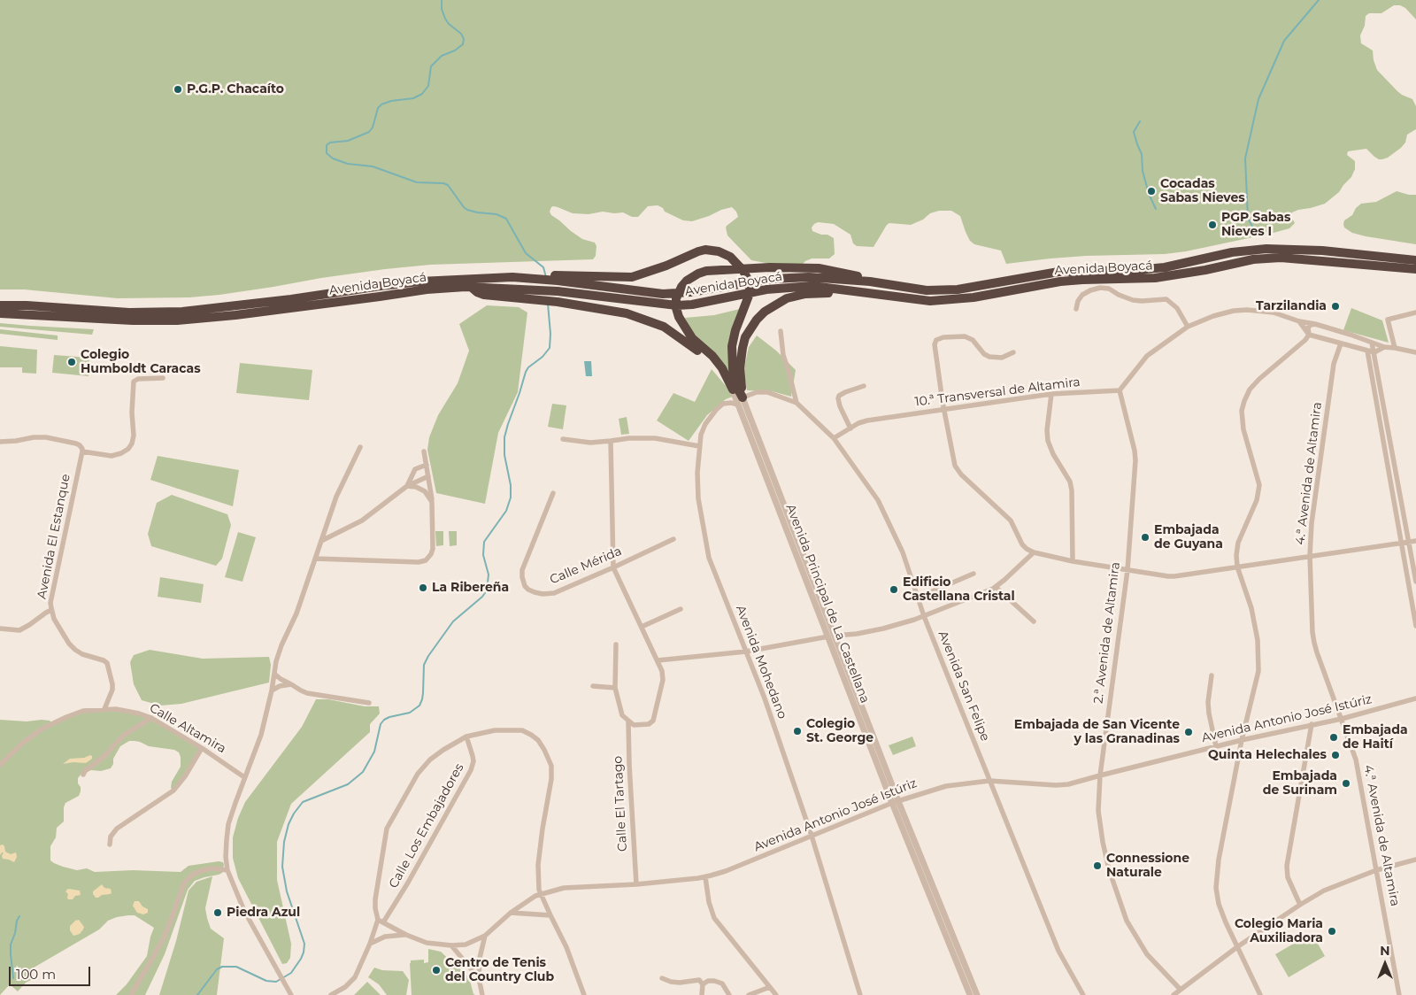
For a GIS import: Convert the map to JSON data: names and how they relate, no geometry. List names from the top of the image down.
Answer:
{
  "streets": {
    "highway": ["Avenida Boyacá"],
    "street": [
      "10.ª Transversal de Altamira",
      "4.ª Avenida de Altamira",
      "Avenida El Estanque",
      "Calle Mérida",
      "Avenida Principal de La Castellana",
      "2.ª Avenida de Altamira",
      "Avenida Mohedano",
      "Avenida San Felipe",
      "Avenida Antonio José Istúriz",
      "Calle Altamira",
      "Calle El Tartago",
      "Calle Los Embajadores"
    ]
  },
  "crossings": [
    ["10.ª Transversal de Altamira", "2.ª Avenida de Altamira"],
    ["10.ª Transversal de Altamira", "Avenida San Felipe"],
    ["4.ª Avenida de Altamira", "Avenida Antonio José Istúriz"],
    ["Avenida El Estanque", "Calle Altamira"],
    ["Avenida Principal de La Castellana", "Avenida Mohedano"],
    ["Avenida Principal de La Castellana", "Avenida San Felipe"],
    ["Avenida Principal de La Castellana", "Avenida Antonio José Istúriz"],
    ["2.ª Avenida de Altamira", "Avenida Antonio José Istúriz"],
    ["Avenida Mohedano", "Avenida San Felipe"],
    ["Avenida Mohedano", "Avenida Antonio José Istúriz"],
    ["Avenida San Felipe", "Avenida Antonio José Istúriz"],
    ["Avenida Antonio José Istúriz", "Calle El Tartago"],
    ["Avenida Antonio José Istúriz", "Calle Los Embajadores"]
  ],
  "places": [
    "P.G.P. Chacaíto",
    "Cocadas Sabas Nieves",
    "PGP Sabas Nieves I",
    "Tarzilandia",
    "Colegio Humboldt Caracas",
    "Embajada de Guyana",
    "La Ribereña",
    "Edificio Castellana Cristal",
    "Colegio St. George",
    "Embajada de San Vicente y las Granadinas",
    "Embajada de Haití",
    "Quinta Helechales",
    "Embajada de Surinam",
    "Connessione Naturale",
    "Piedra Azul",
    "Colegio Maria Auxiliadora",
    "Centro de Tenis del Country Club"
  ],
  "scale_bar": "100 m",
  "north": "top"
}
